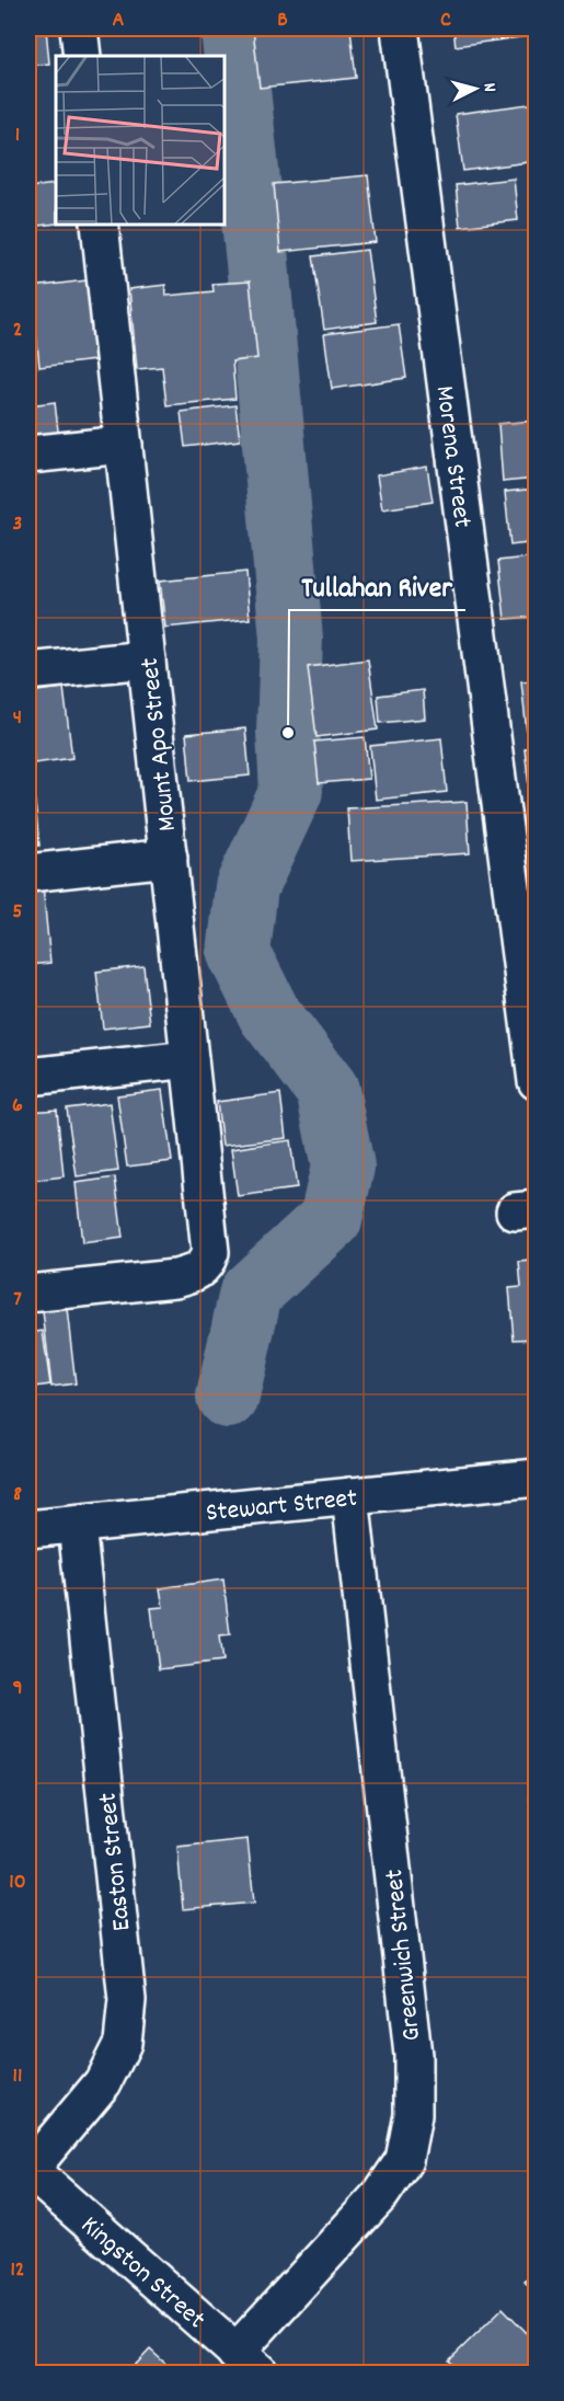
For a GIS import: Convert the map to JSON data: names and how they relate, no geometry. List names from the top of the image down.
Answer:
{
  "streets": {
    "street": [
      "Morena Street",
      "Mount Apo Street",
      "Stewart Street",
      "Easton Street",
      "Greenwich Street",
      "Kingston Street"
    ]
  },
  "crossings": [
    ["Stewart Street", "Easton Street"],
    ["Stewart Street", "Greenwich Street"],
    ["Easton Street", "Kingston Street"],
    ["Greenwich Street", "Kingston Street"]
  ],
  "places": ["Tullahan River"],
  "north": "right",
  "grid": {
    "columns": ["A", "B", "C"],
    "rows": [
      "1",
      "2",
      "3",
      "4",
      "5",
      "6",
      "7",
      "8",
      "9",
      "10",
      "11",
      "12"
    ]
  }
}
